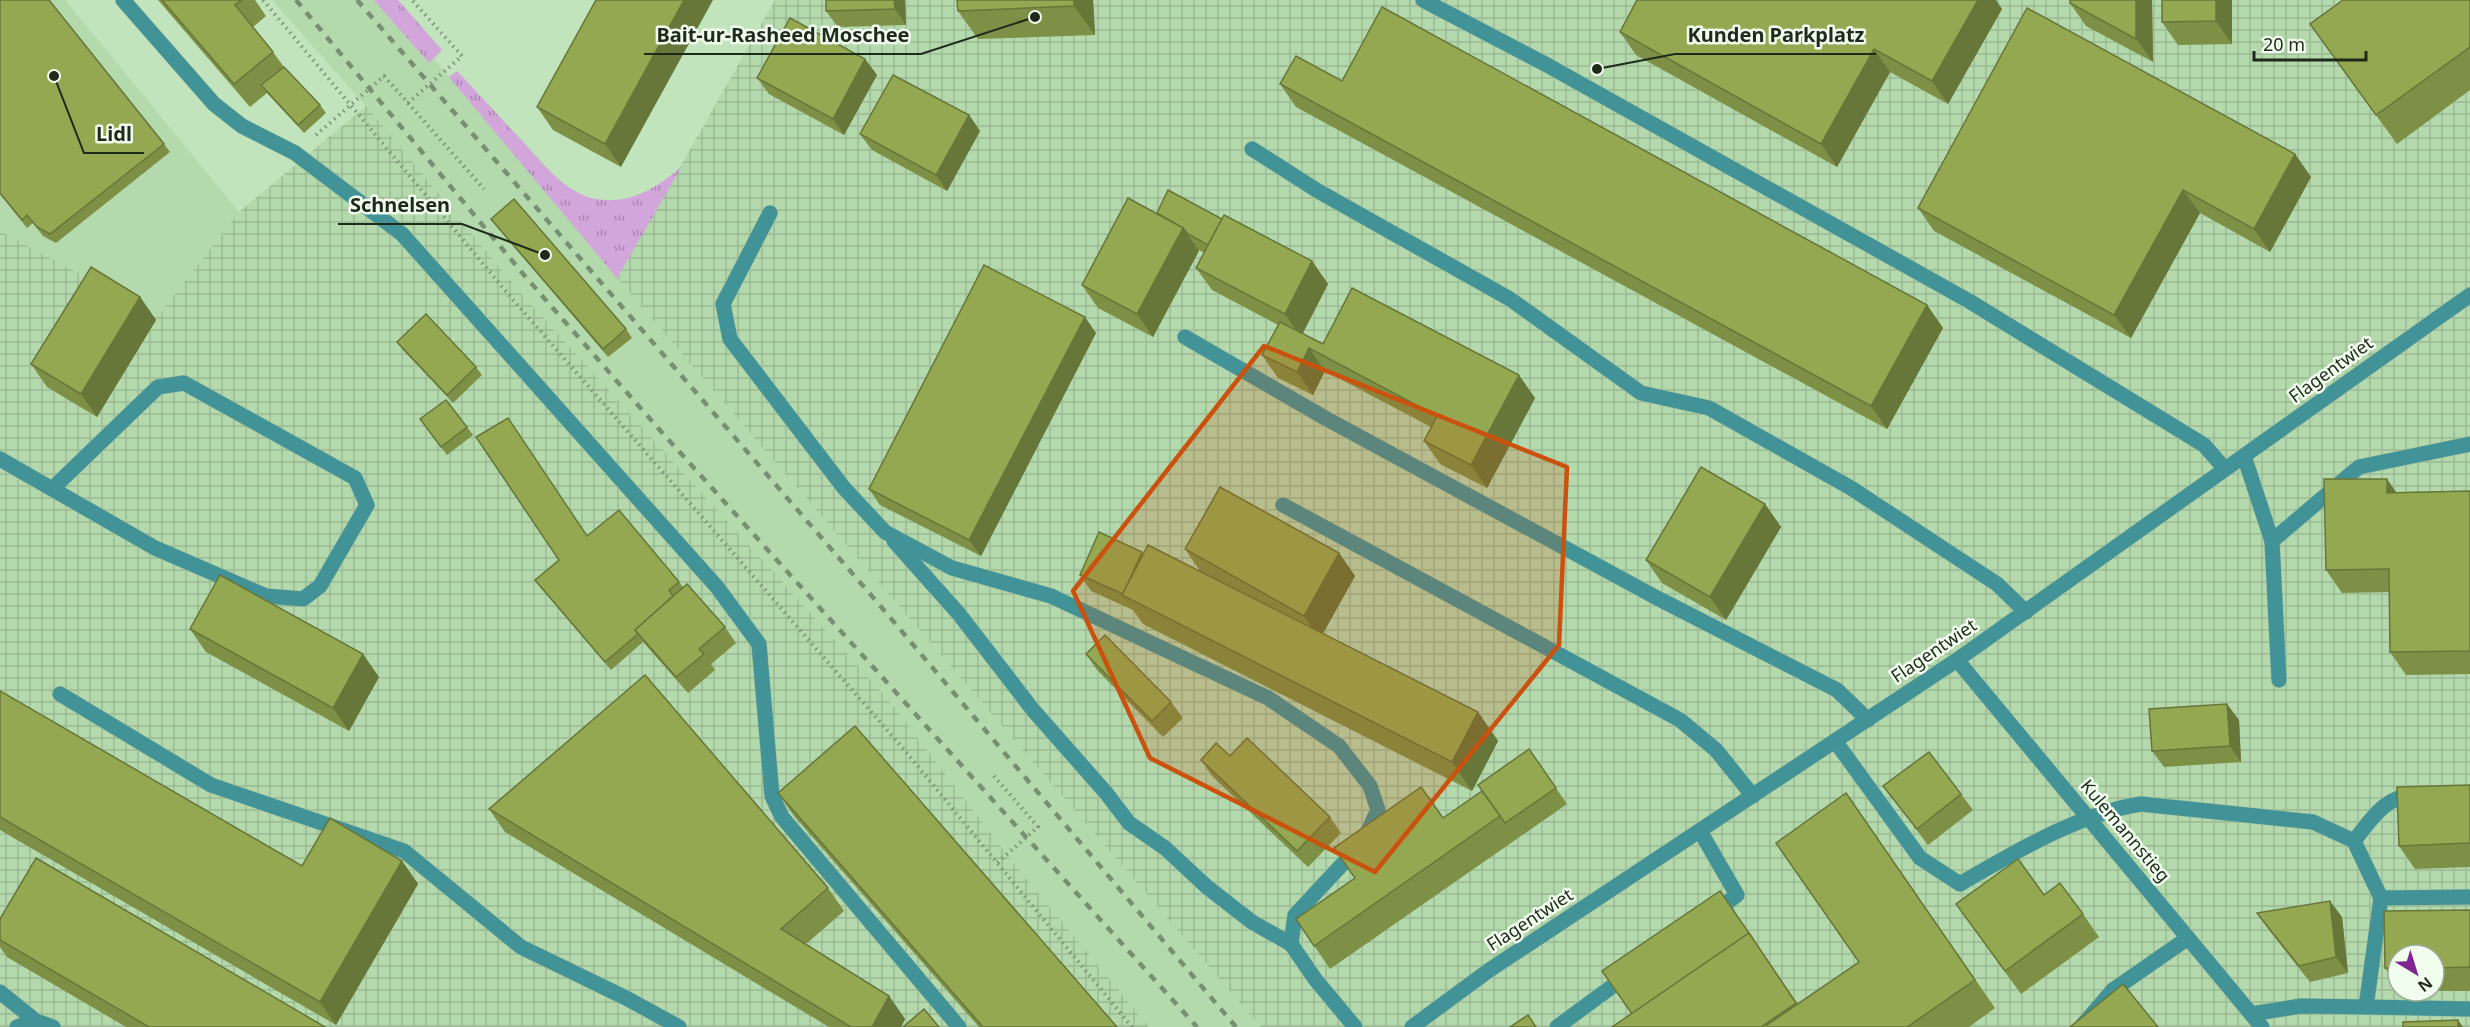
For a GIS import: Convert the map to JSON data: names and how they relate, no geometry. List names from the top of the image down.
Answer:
{
  "streets": {
    "street": ["Flagentwiet", "Kulemannstieg"]
  },
  "crossings": [
    ["Flagentwiet", "Kulemannstieg"]
  ],
  "places": [
    "Bait-ur-Rasheed Moschee",
    "Kunden Parkplatz",
    "Lidl",
    "Schnelsen"
  ],
  "scale_bar": "20 m",
  "north": "bottom right"
}
